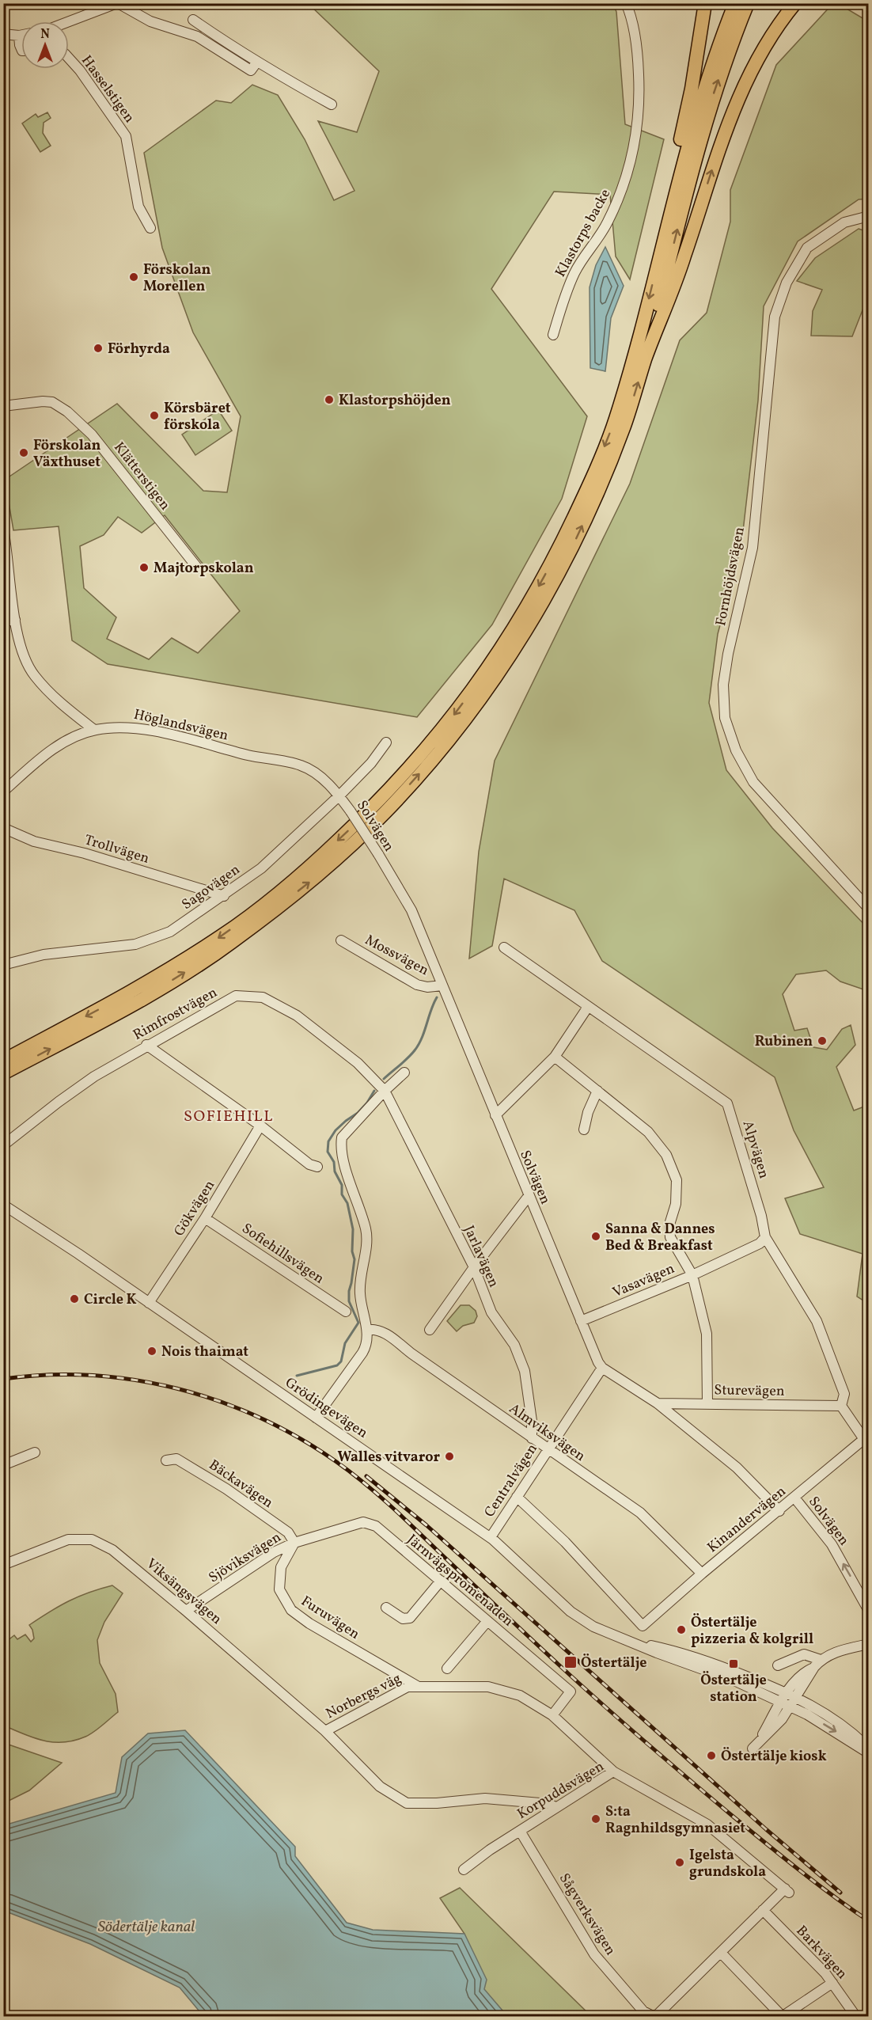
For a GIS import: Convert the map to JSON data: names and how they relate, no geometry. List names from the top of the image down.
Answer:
{
  "streets": {
    "street": [
      "Hasselstigen",
      "Klastorps backe",
      "Klätterstigen",
      "Fornhöjdsvägen",
      "Höglandsvägen",
      "Solvägen",
      "Trollvägen",
      "Sagovägen",
      "Mossvägen",
      "Rimfrostvägen",
      "Alpvägen",
      "Gökvägen",
      "Sofiehillsvägen",
      "Jarlavägen",
      "Vasavägen",
      "Sturevägen",
      "Grödingevägen",
      "Almviksvägen",
      "Centralvägen",
      "Bäckavägen",
      "Kinandervägen",
      "Sjöviksvägen",
      "Järnvägspromenaden",
      "Viksängsvägen",
      "Furuvägen",
      "Norbergs väg",
      "Korpuddsvägen",
      "Sågverksvägen",
      "Barkvägen"
    ]
  },
  "crossings": [
    ["Höglandsvägen", "Solvägen"],
    ["Höglandsvägen", "Sagovägen"],
    ["Solvägen", "Sagovägen"],
    ["Solvägen", "Mossvägen"],
    ["Solvägen", "Vasavägen"],
    ["Solvägen", "Centralvägen"],
    ["Solvägen", "Kinandervägen"],
    ["Trollvägen", "Sagovägen"],
    ["Rimfrostvägen", "Jarlavägen"],
    ["Alpvägen", "Vasavägen"],
    ["Alpvägen", "Sturevägen"],
    ["Gökvägen", "Sofiehillsvägen"],
    ["Gökvägen", "Grödingevägen"],
    ["Jarlavägen", "Almviksvägen"],
    ["Grödingevägen", "Centralvägen"],
    ["Almviksvägen", "Centralvägen"],
    ["Almviksvägen", "Kinandervägen"],
    ["Centralvägen", "Kinandervägen"],
    ["Bäckavägen", "Sjöviksvägen"],
    ["Bäckavägen", "Järnvägspromenaden"],
    ["Bäckavägen", "Furuvägen"],
    ["Sjöviksvägen", "Järnvägspromenaden"],
    ["Sjöviksvägen", "Viksängsvägen"],
    ["Sjöviksvägen", "Furuvägen"],
    ["Järnvägspromenaden", "Furuvägen"],
    ["Järnvägspromenaden", "Norbergs väg"],
    ["Viksängsvägen", "Norbergs väg"],
    ["Viksängsvägen", "Korpuddsvägen"],
    ["Furuvägen", "Norbergs väg"],
    ["Norbergs väg", "Korpuddsvägen"],
    ["Korpuddsvägen", "Sågverksvägen"],
    ["Sågverksvägen", "Barkvägen"]
  ],
  "districts": ["SOFIEHILL"],
  "water": ["Södertälje kanal"],
  "places": {
    "other": [
      "Förskolan Morellen",
      "Förhyrda",
      "Klastorpshöjden",
      "Körsbäret förskola",
      "Förskolan Växthuset",
      "Majtorpskolan",
      "Rubinen",
      "Sanna & Dannes Bed & Breakfast",
      "Circle K",
      "Nois thaimat",
      "Walles vitvaror",
      "Östertälje pizzeria & kolgrill",
      "Östertälje kiosk",
      "S:ta Ragnhildsgymnasiet",
      "Igelsta grundskola"
    ],
    "transit": ["Östertälje", "Östertälje station"]
  },
  "north": "top"
}
